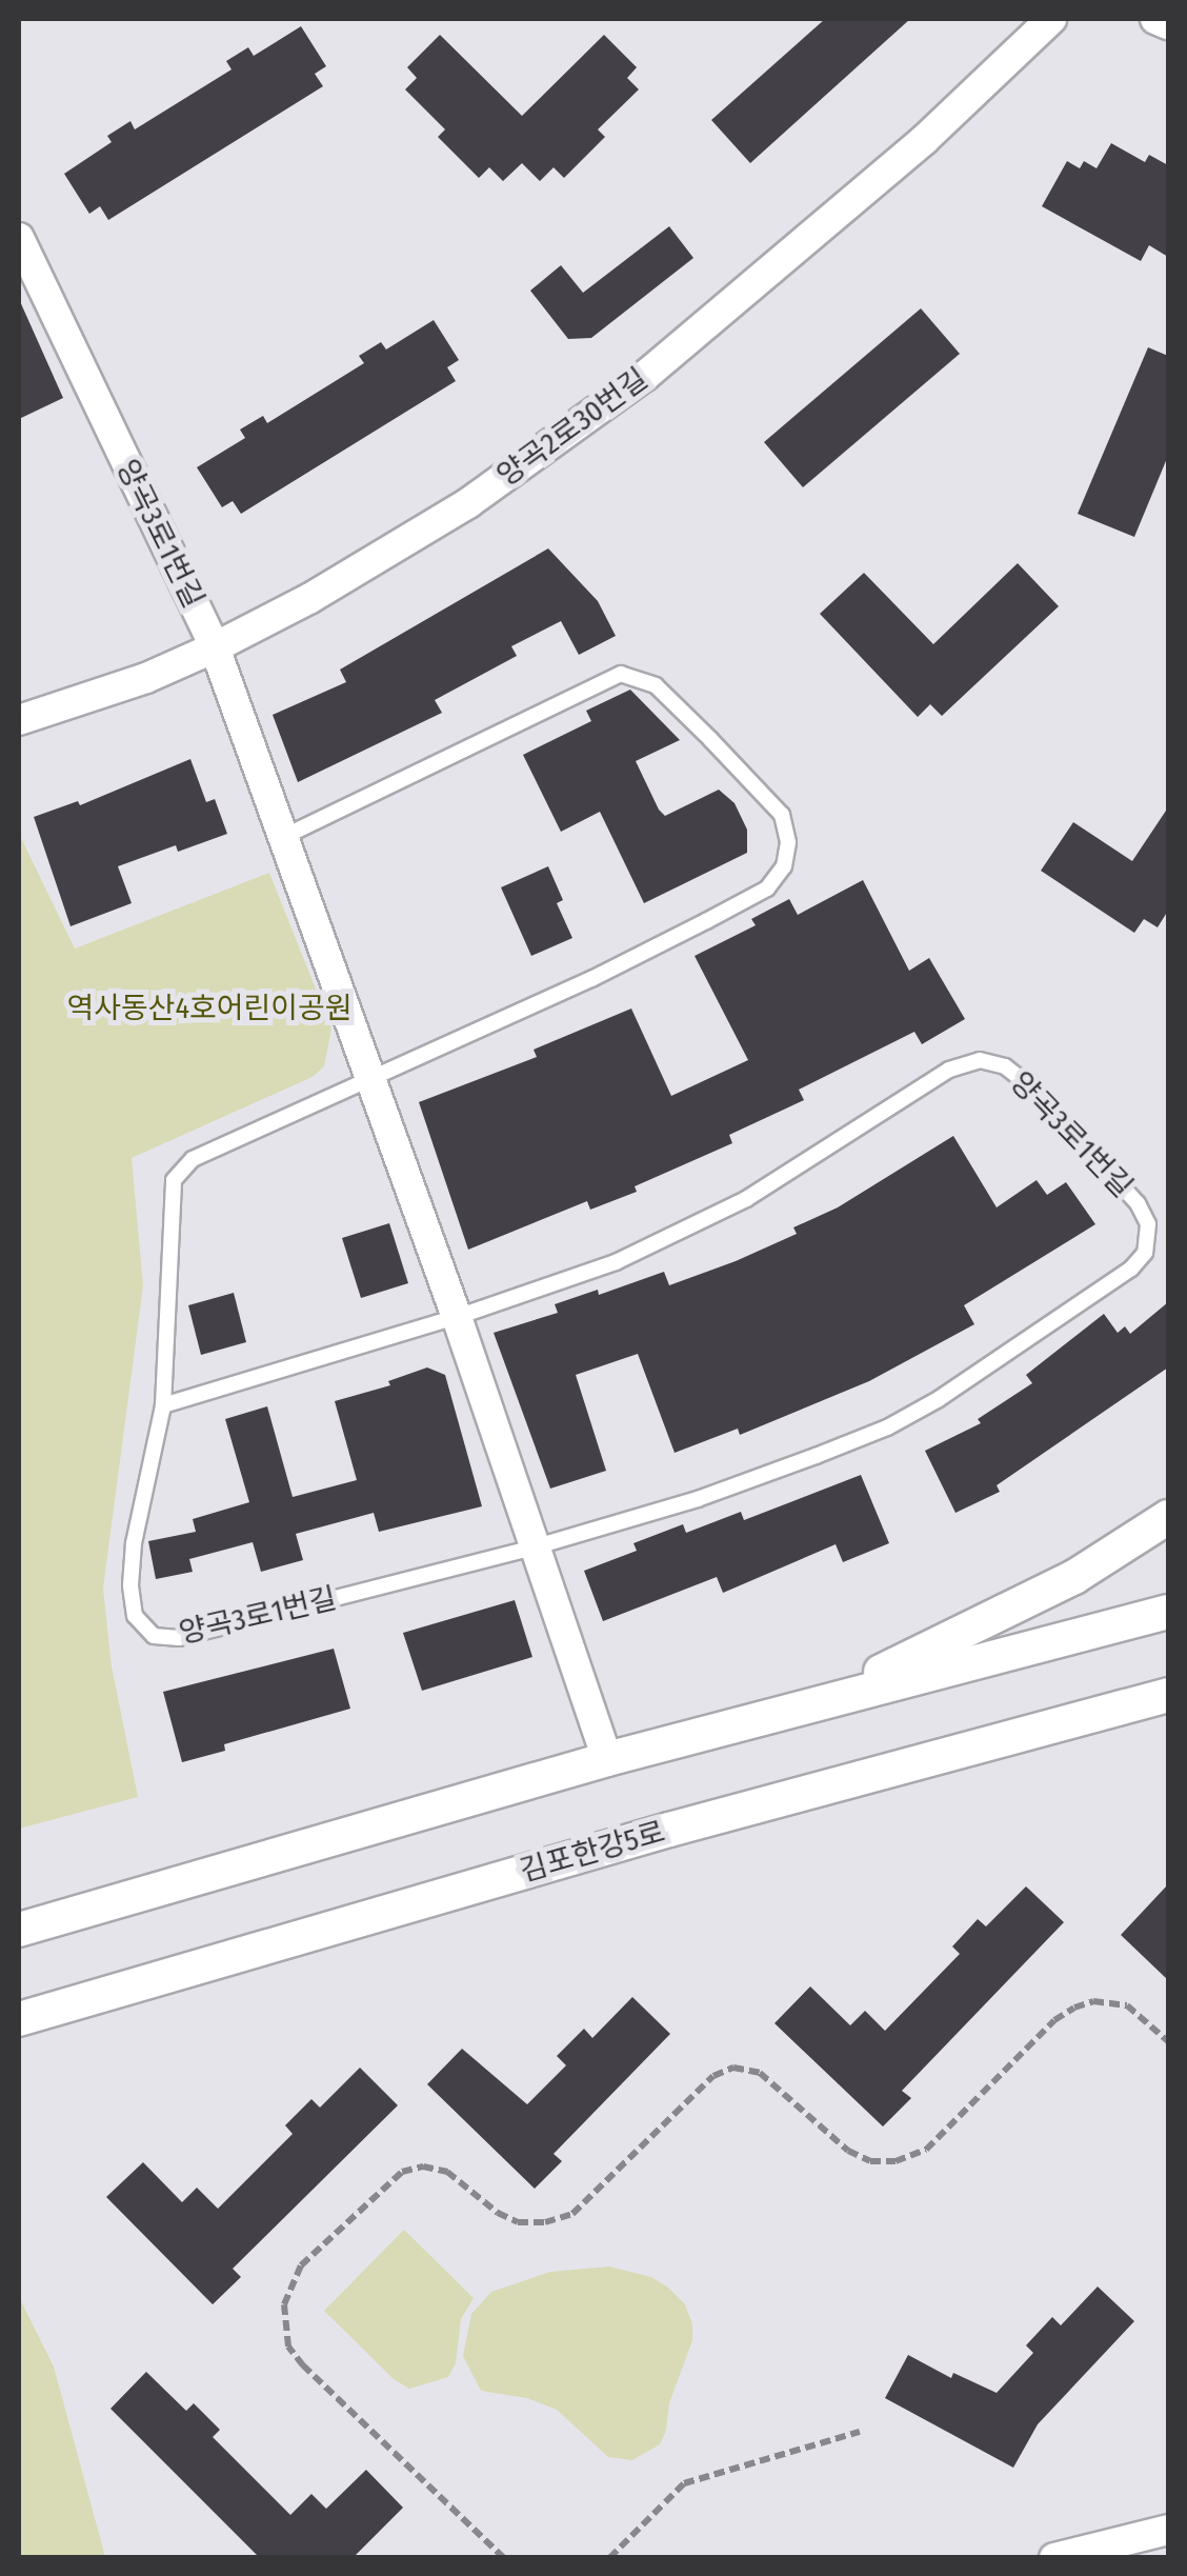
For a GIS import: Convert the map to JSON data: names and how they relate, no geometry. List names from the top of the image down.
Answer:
{
  "streets": {
    "street": ["양곡2로30번길", "양곡3로1번길", "김포한강5로"]
  },
  "crossings": [
    ["양곡2로30번길", "양곡3로1번길"]
  ],
  "parks": ["역사동산4호어린이공원"]
}
